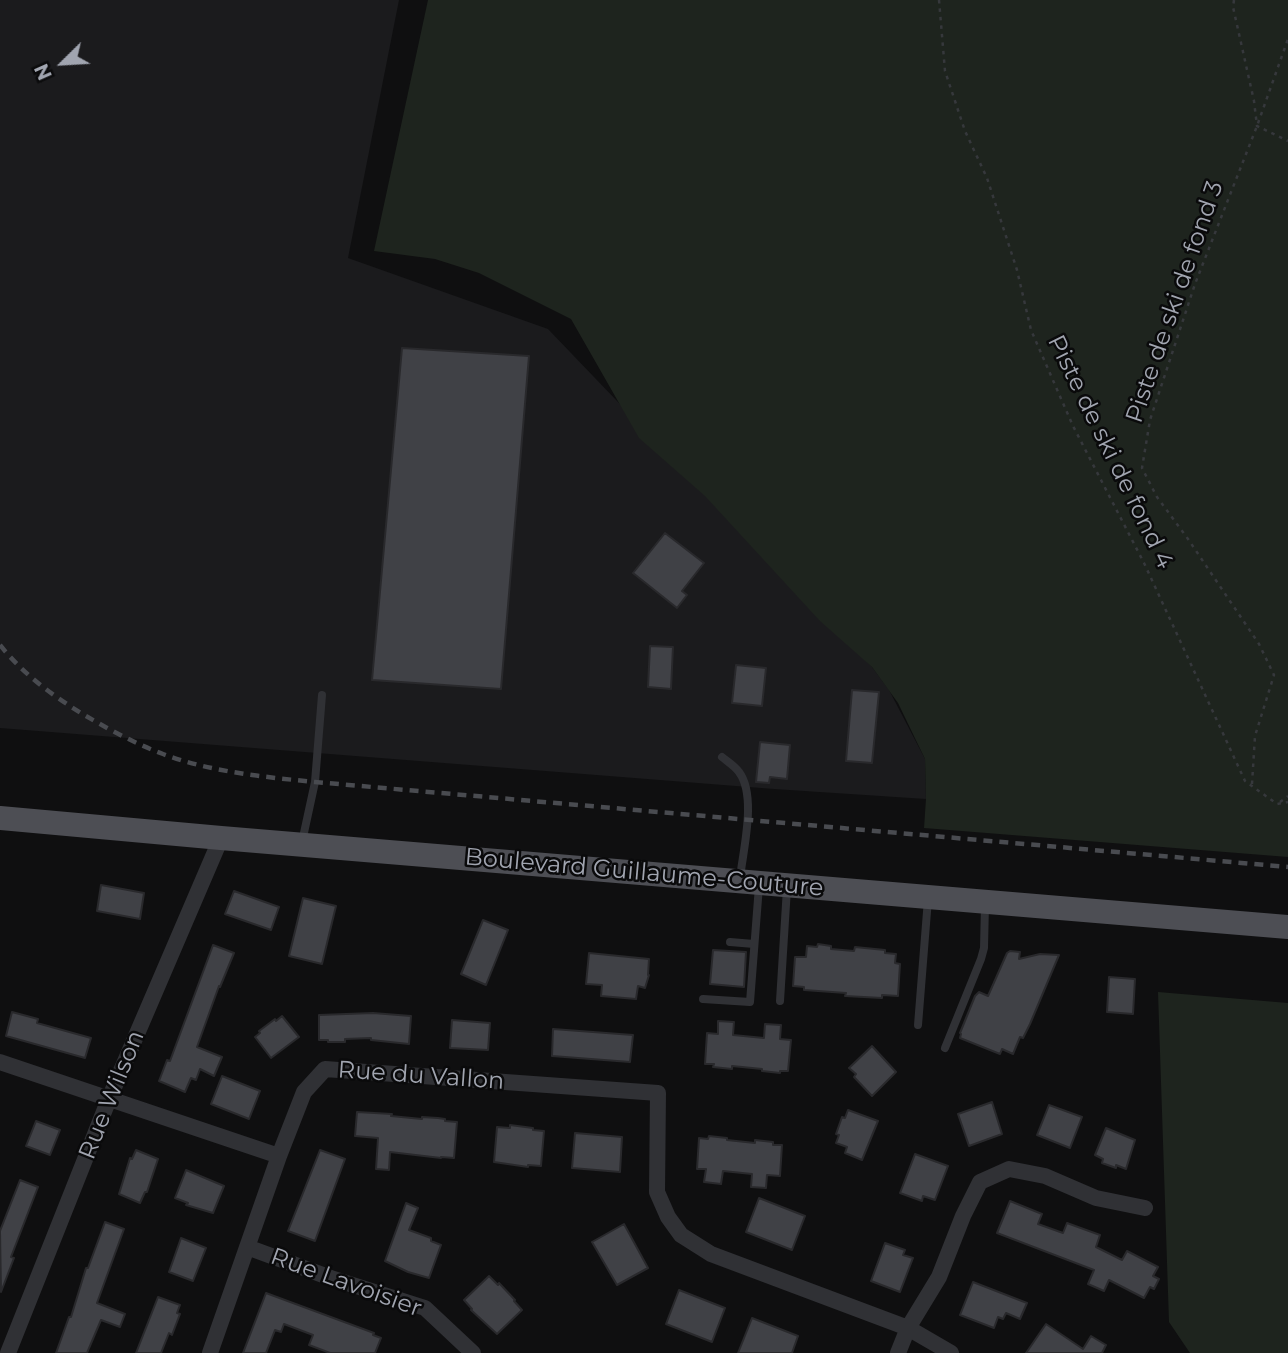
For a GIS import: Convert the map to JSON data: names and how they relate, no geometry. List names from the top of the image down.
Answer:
{
  "streets": {
    "main road": ["Boulevard Guillaume-Couture"],
    "street": ["Rue du Vallon", "Rue Wilson", "Rue Lavoisier"],
    "path": ["Piste de ski de fond 3", "Piste de ski de fond 4"]
  },
  "crossings": [
    ["Piste de ski de fond 3", "Piste de ski de fond 4"],
    ["Boulevard Guillaume-Couture", "Rue Wilson"],
    ["Rue du Vallon", "Rue Lavoisier"]
  ],
  "north": "bottom left"
}
